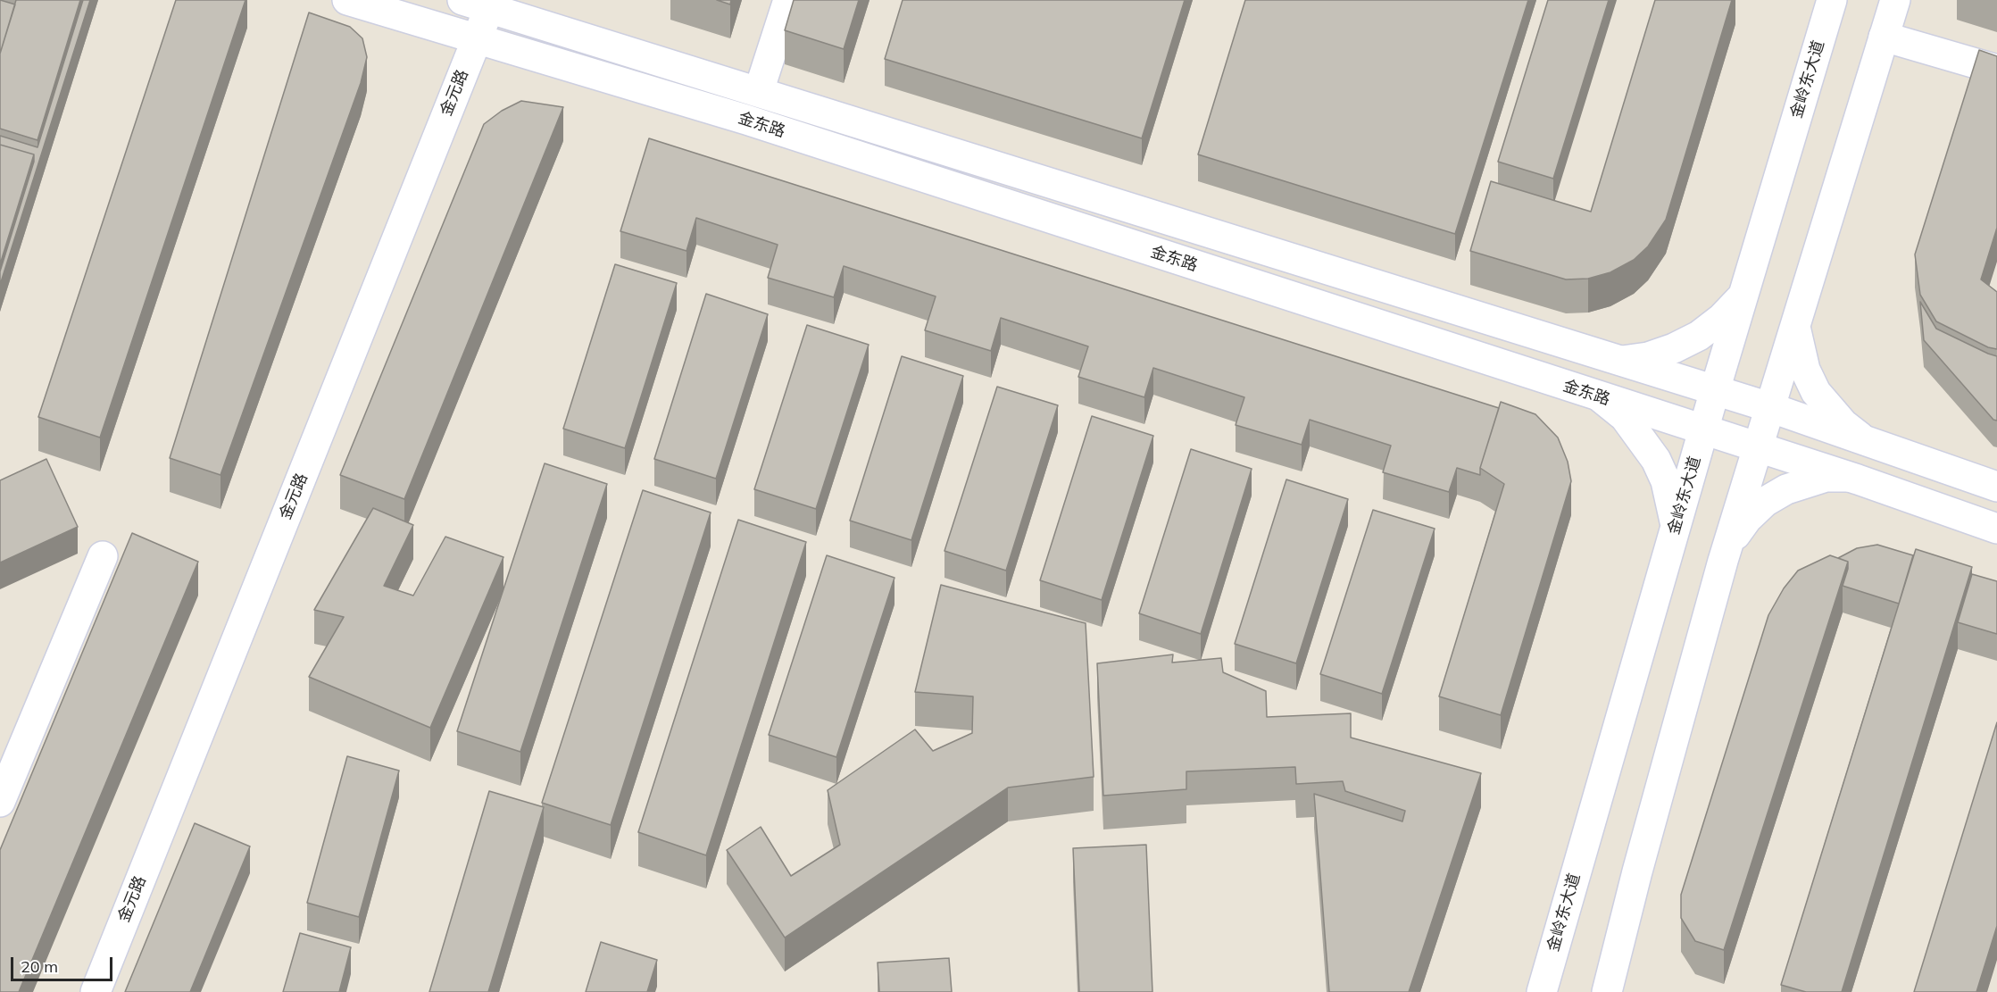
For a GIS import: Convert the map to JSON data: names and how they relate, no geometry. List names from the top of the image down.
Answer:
{
  "streets": {
    "street": ["金岭东大道", "金元路", "金东路"]
  },
  "crossings": [
    ["金岭东大道", "金东路"],
    ["金元路", "金东路"]
  ],
  "scale_bar": "20 m"
}
